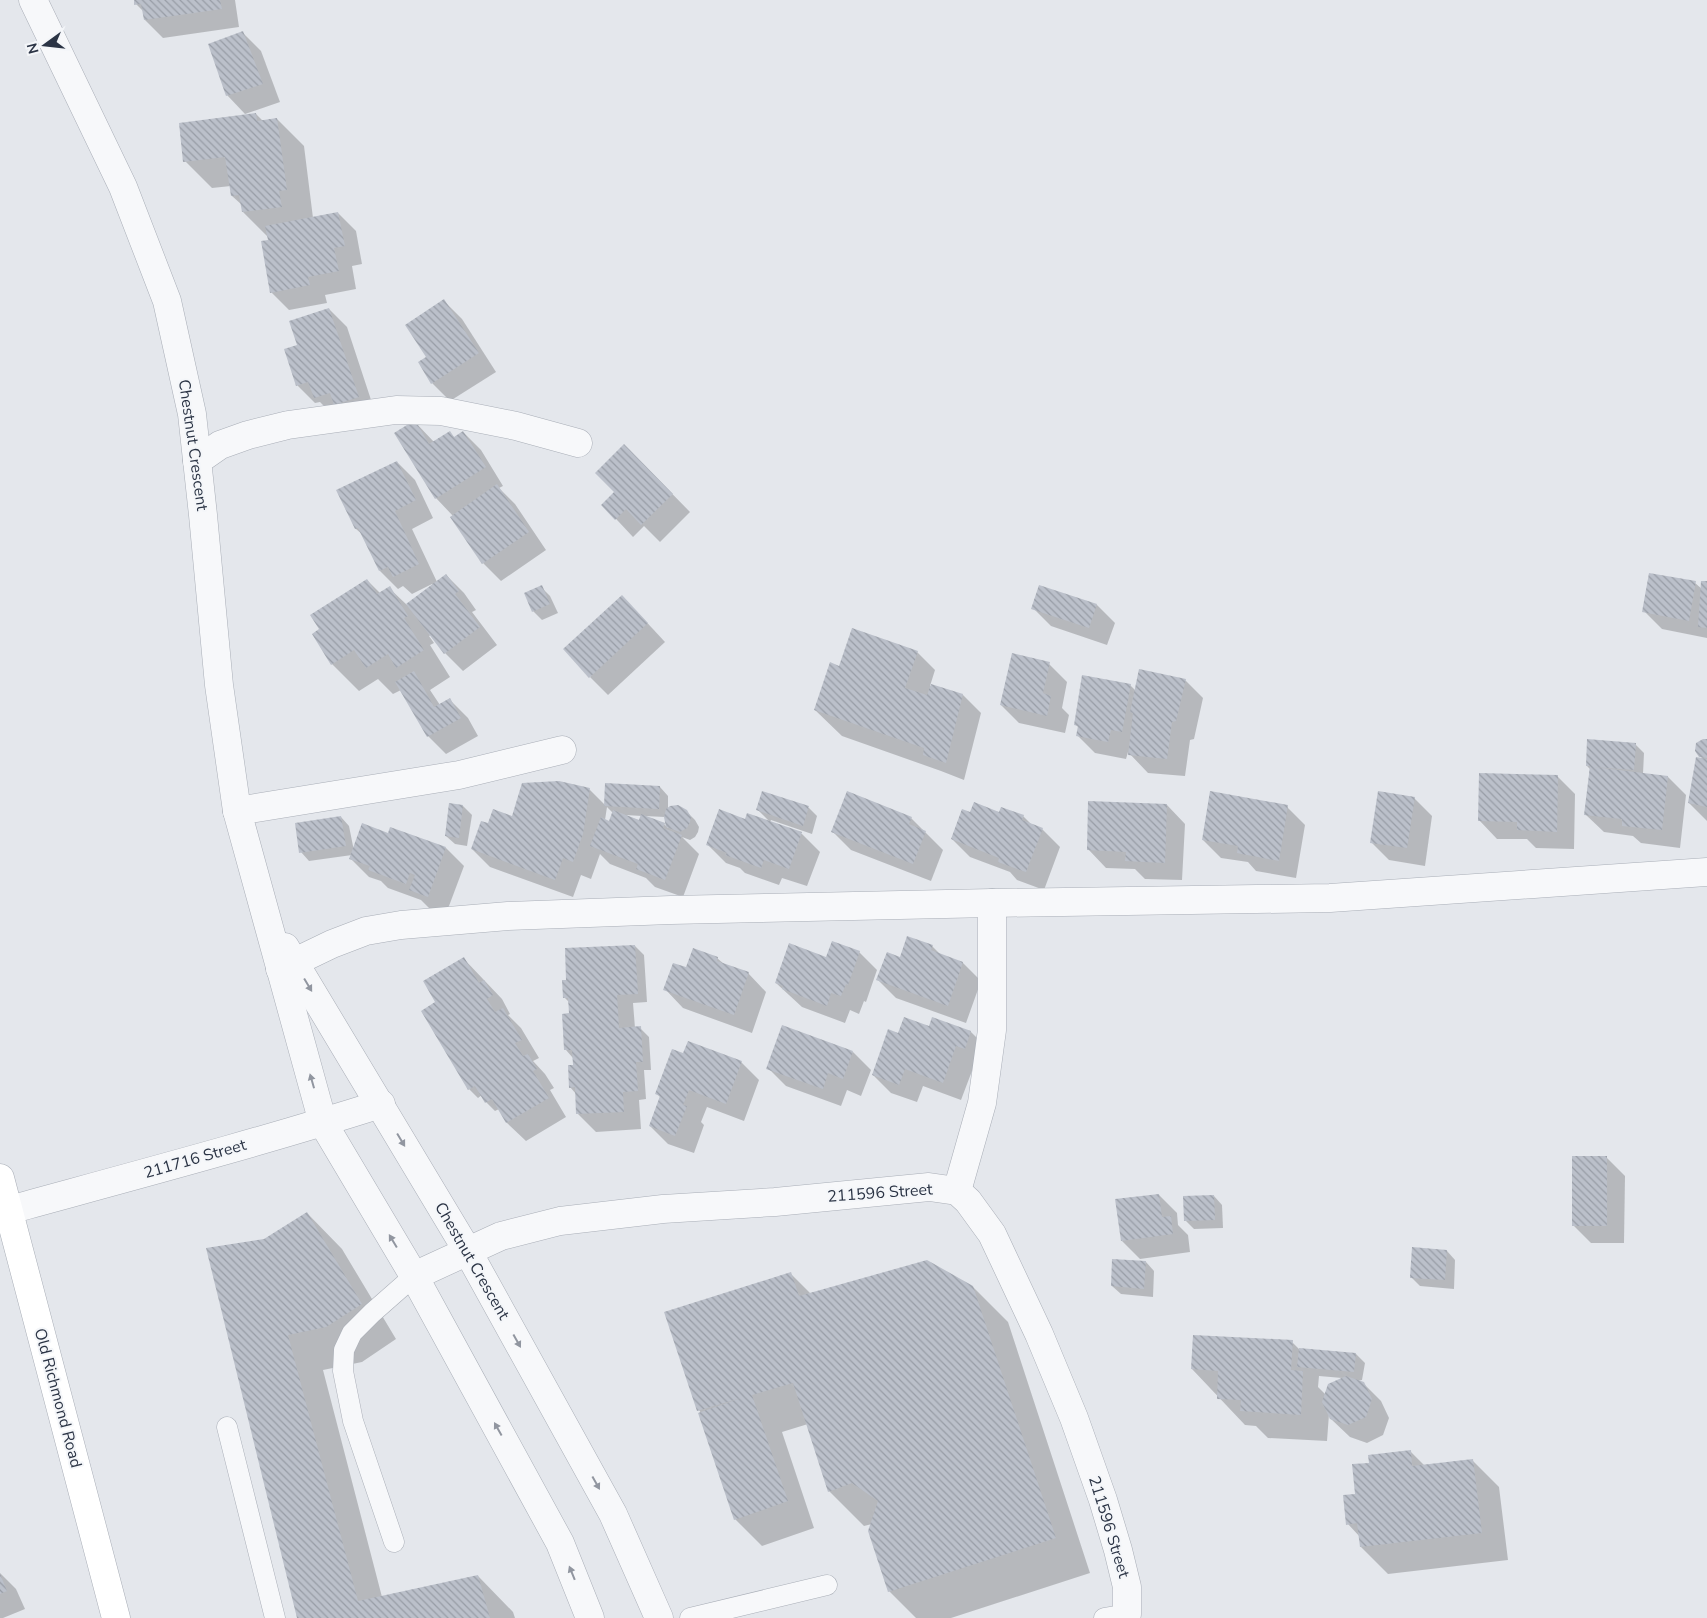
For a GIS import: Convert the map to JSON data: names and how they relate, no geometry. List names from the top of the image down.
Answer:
{
  "streets": {
    "street": [
      "Chestnut Crescent",
      "211716 Street",
      "211596 Street",
      "Old Richmond Road"
    ]
  },
  "crossings": [
    ["Chestnut Crescent", "211716 Street"],
    ["Chestnut Crescent", "211596 Street"],
    ["211716 Street", "Old Richmond Road"]
  ],
  "north": "left"
}
